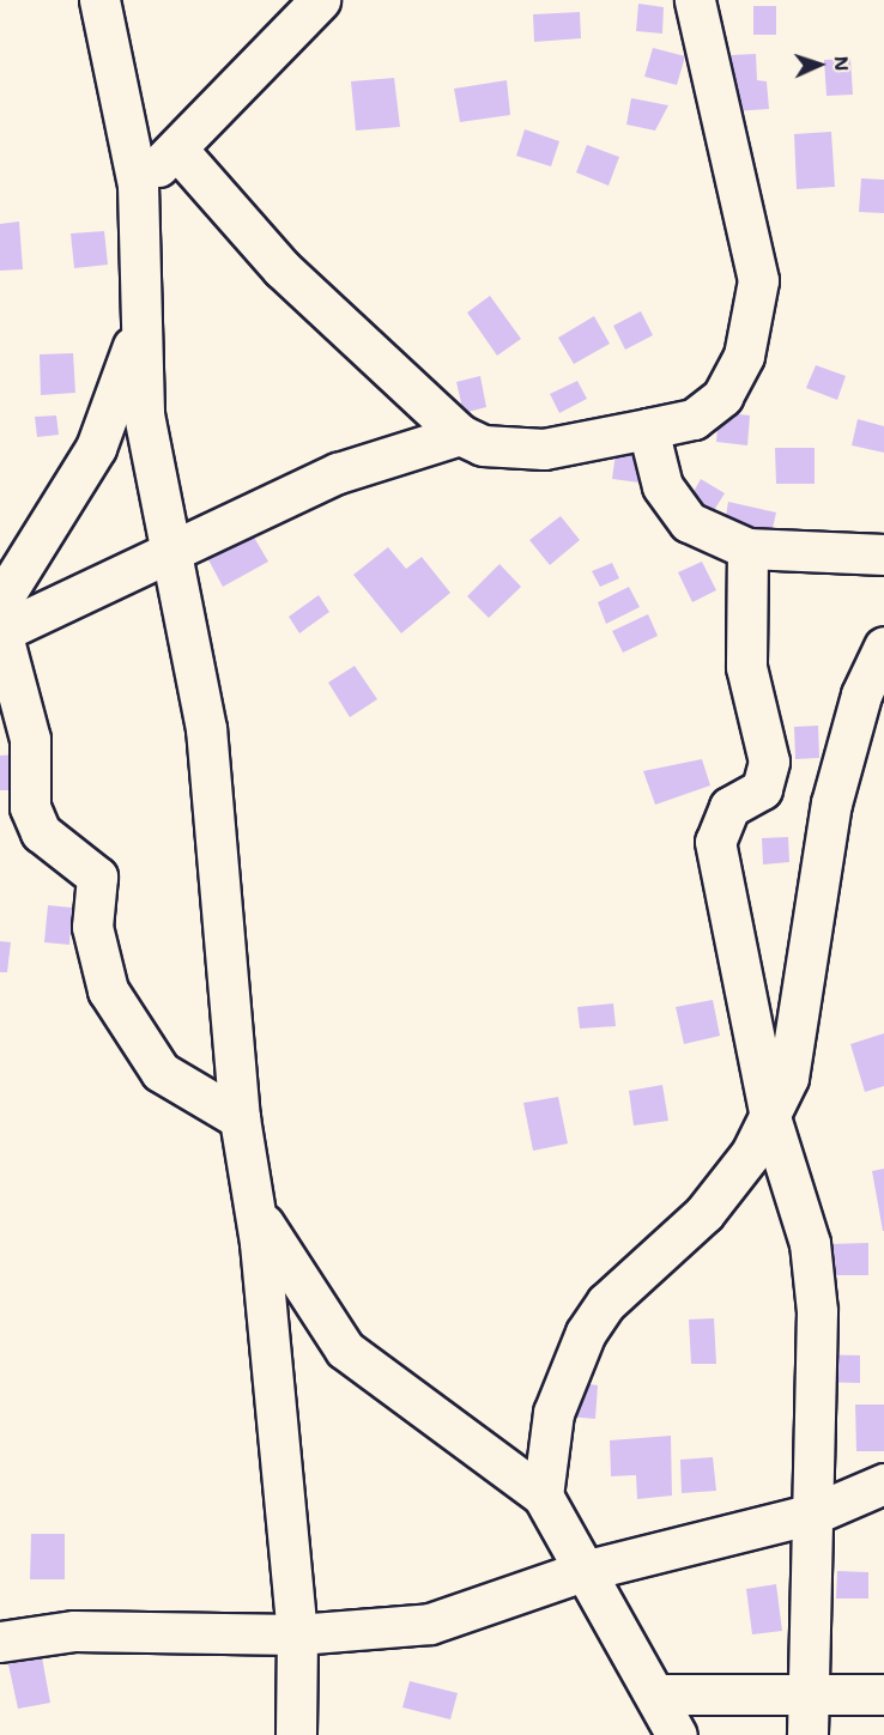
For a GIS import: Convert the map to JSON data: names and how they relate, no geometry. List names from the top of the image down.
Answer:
{
  "north": "right"
}
